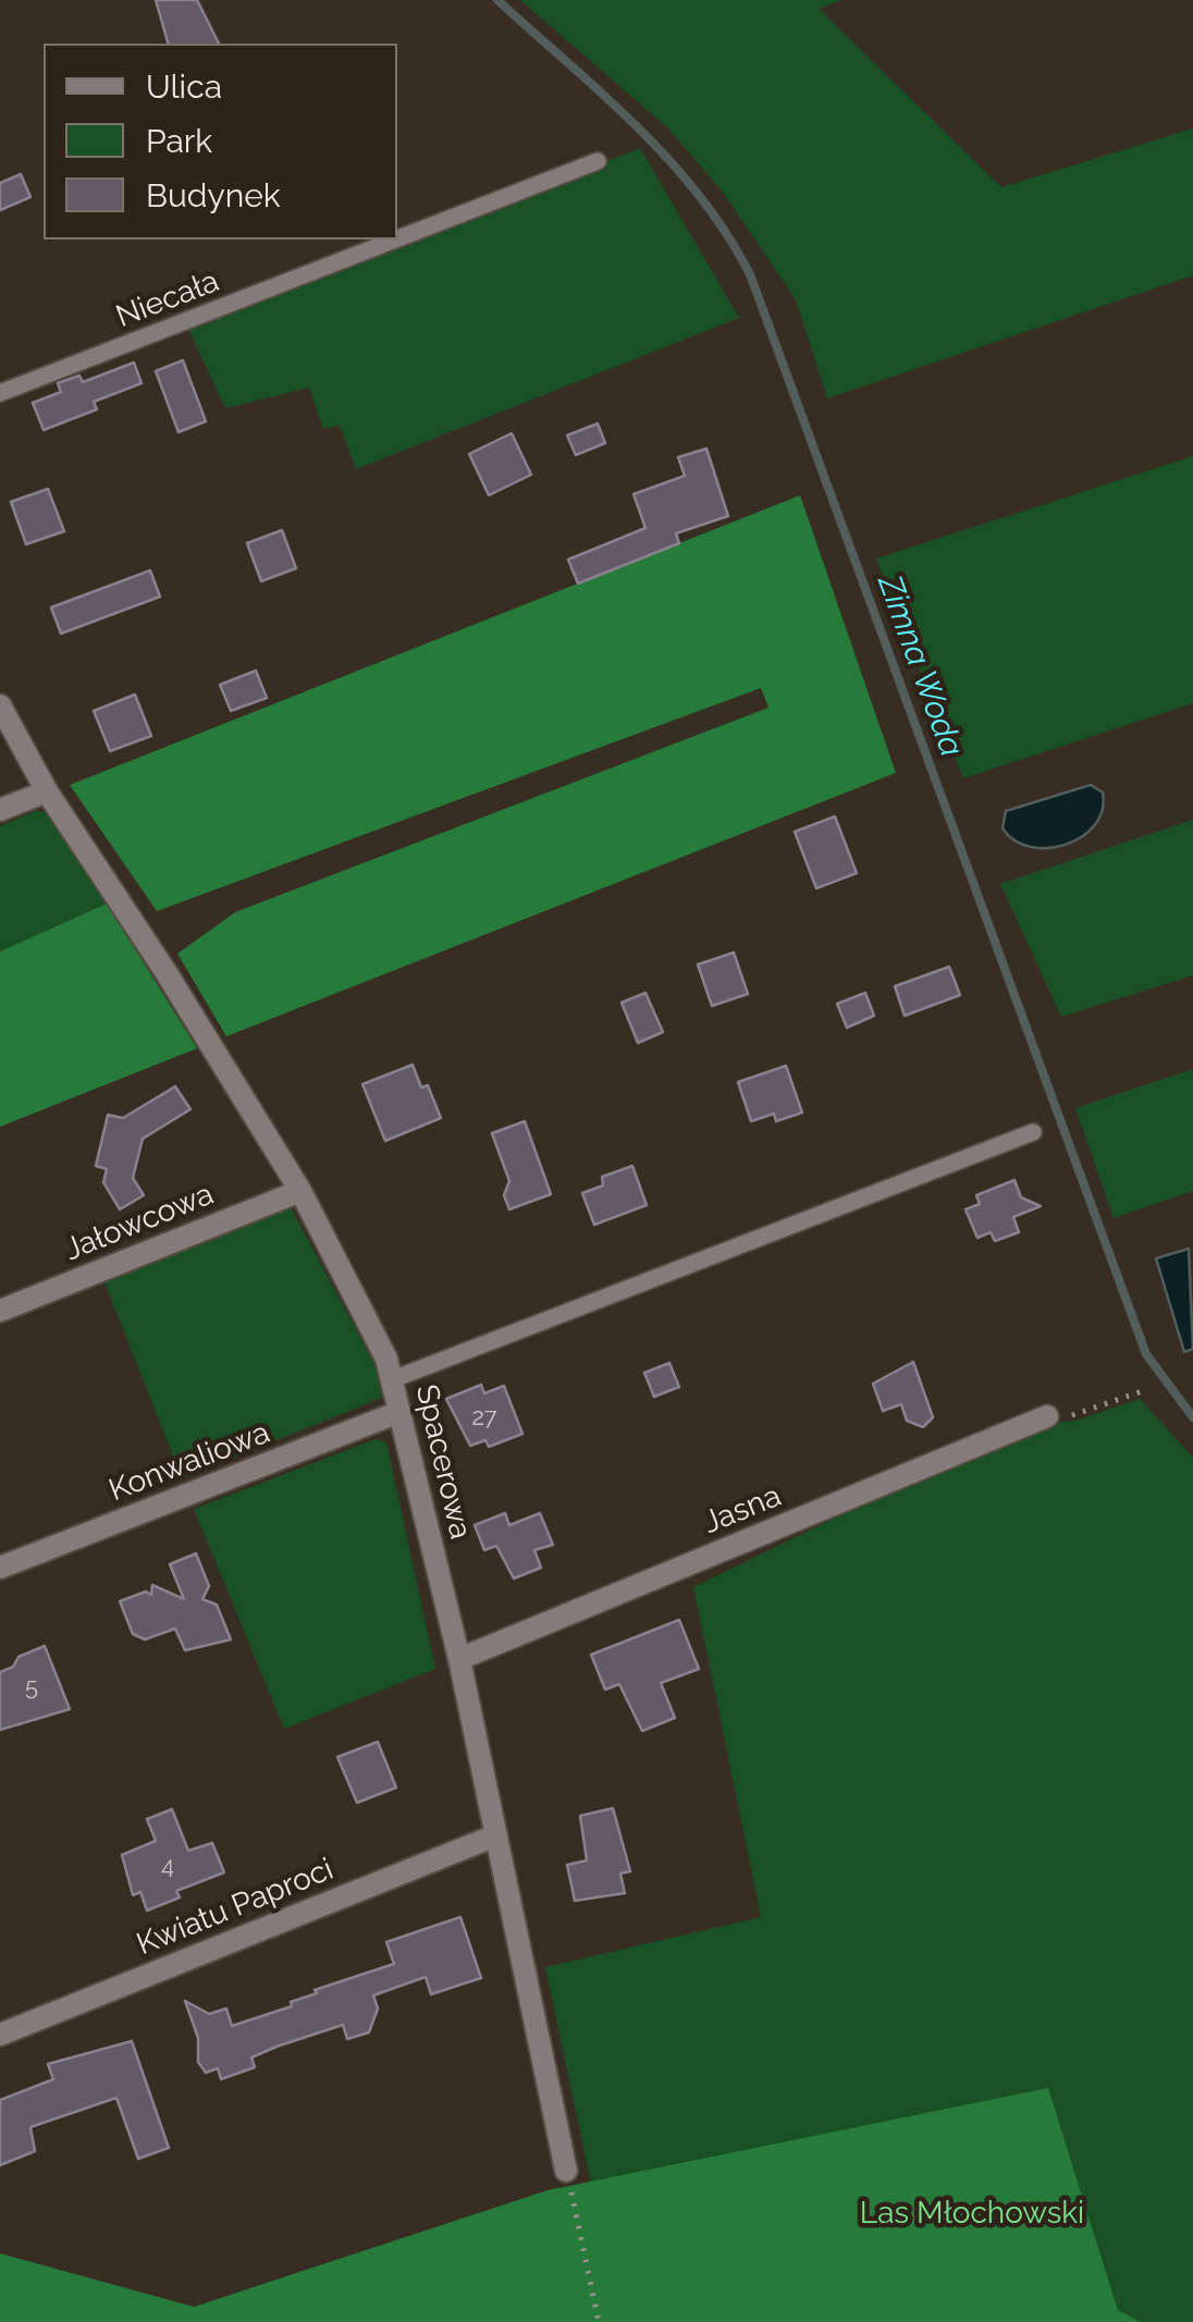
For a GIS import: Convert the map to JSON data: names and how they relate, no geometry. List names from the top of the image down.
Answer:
{
  "streets": {
    "street": [
      "Jałowcowa",
      "Konwaliowa",
      "Spacerowa",
      "Jasna",
      "Kwiatu Paproci"
    ],
    "lane": ["Niecała"]
  },
  "crossings": [
    ["Jałowcowa", "Spacerowa"],
    ["Konwaliowa", "Spacerowa"],
    ["Spacerowa", "Jasna"],
    ["Spacerowa", "Kwiatu Paproci"]
  ],
  "water": ["Zimna Woda"],
  "parks": ["Las Młochowski"],
  "house_numbers": ["27", "5", "4"],
  "legend": ["Ulica", "Park", "Budynek"]
}
